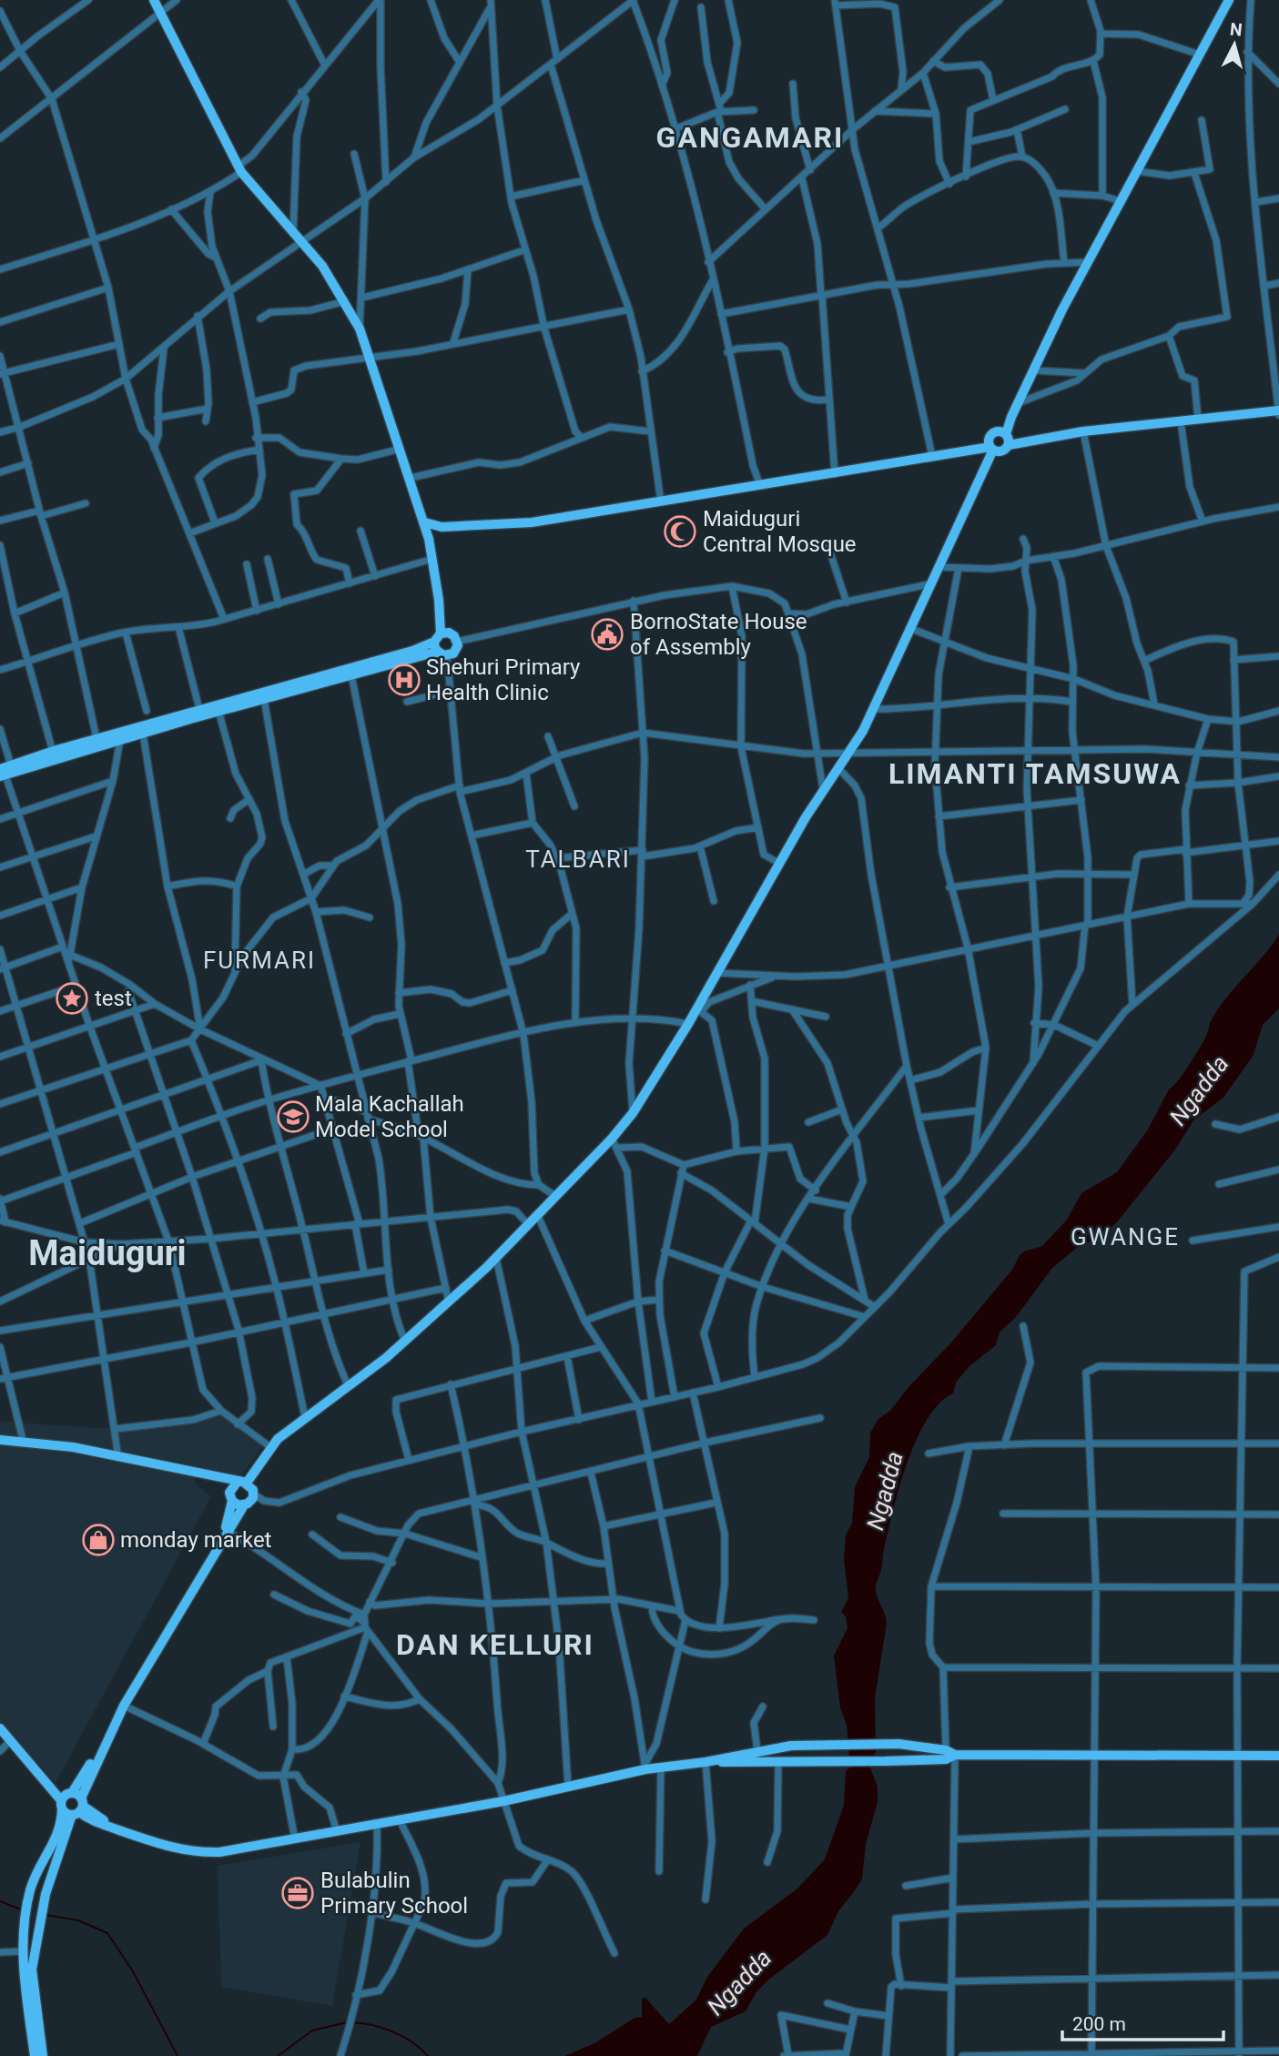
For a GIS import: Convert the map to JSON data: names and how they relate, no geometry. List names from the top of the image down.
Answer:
{
  "districts": [
    "GANGAMARI",
    "LIMANTI TAMSUWA",
    "TALBARI",
    "FURMARI",
    "GWANGE",
    "Maiduguri",
    "DAN KELLURI"
  ],
  "water": ["Ngadda"],
  "places": {
    "mosque": ["Maiduguri Central Mosque"],
    "public building": ["BornoState House of Assembly"],
    "hospital": ["Shehuri Primary Health Clinic"],
    "place": ["test"],
    "school or university": ["Mala Kachallah Model School"],
    "shop": ["monday market"],
    "office": ["Bulabulin Primary School"]
  },
  "scale_bar": "200 m",
  "north": "top"
}
